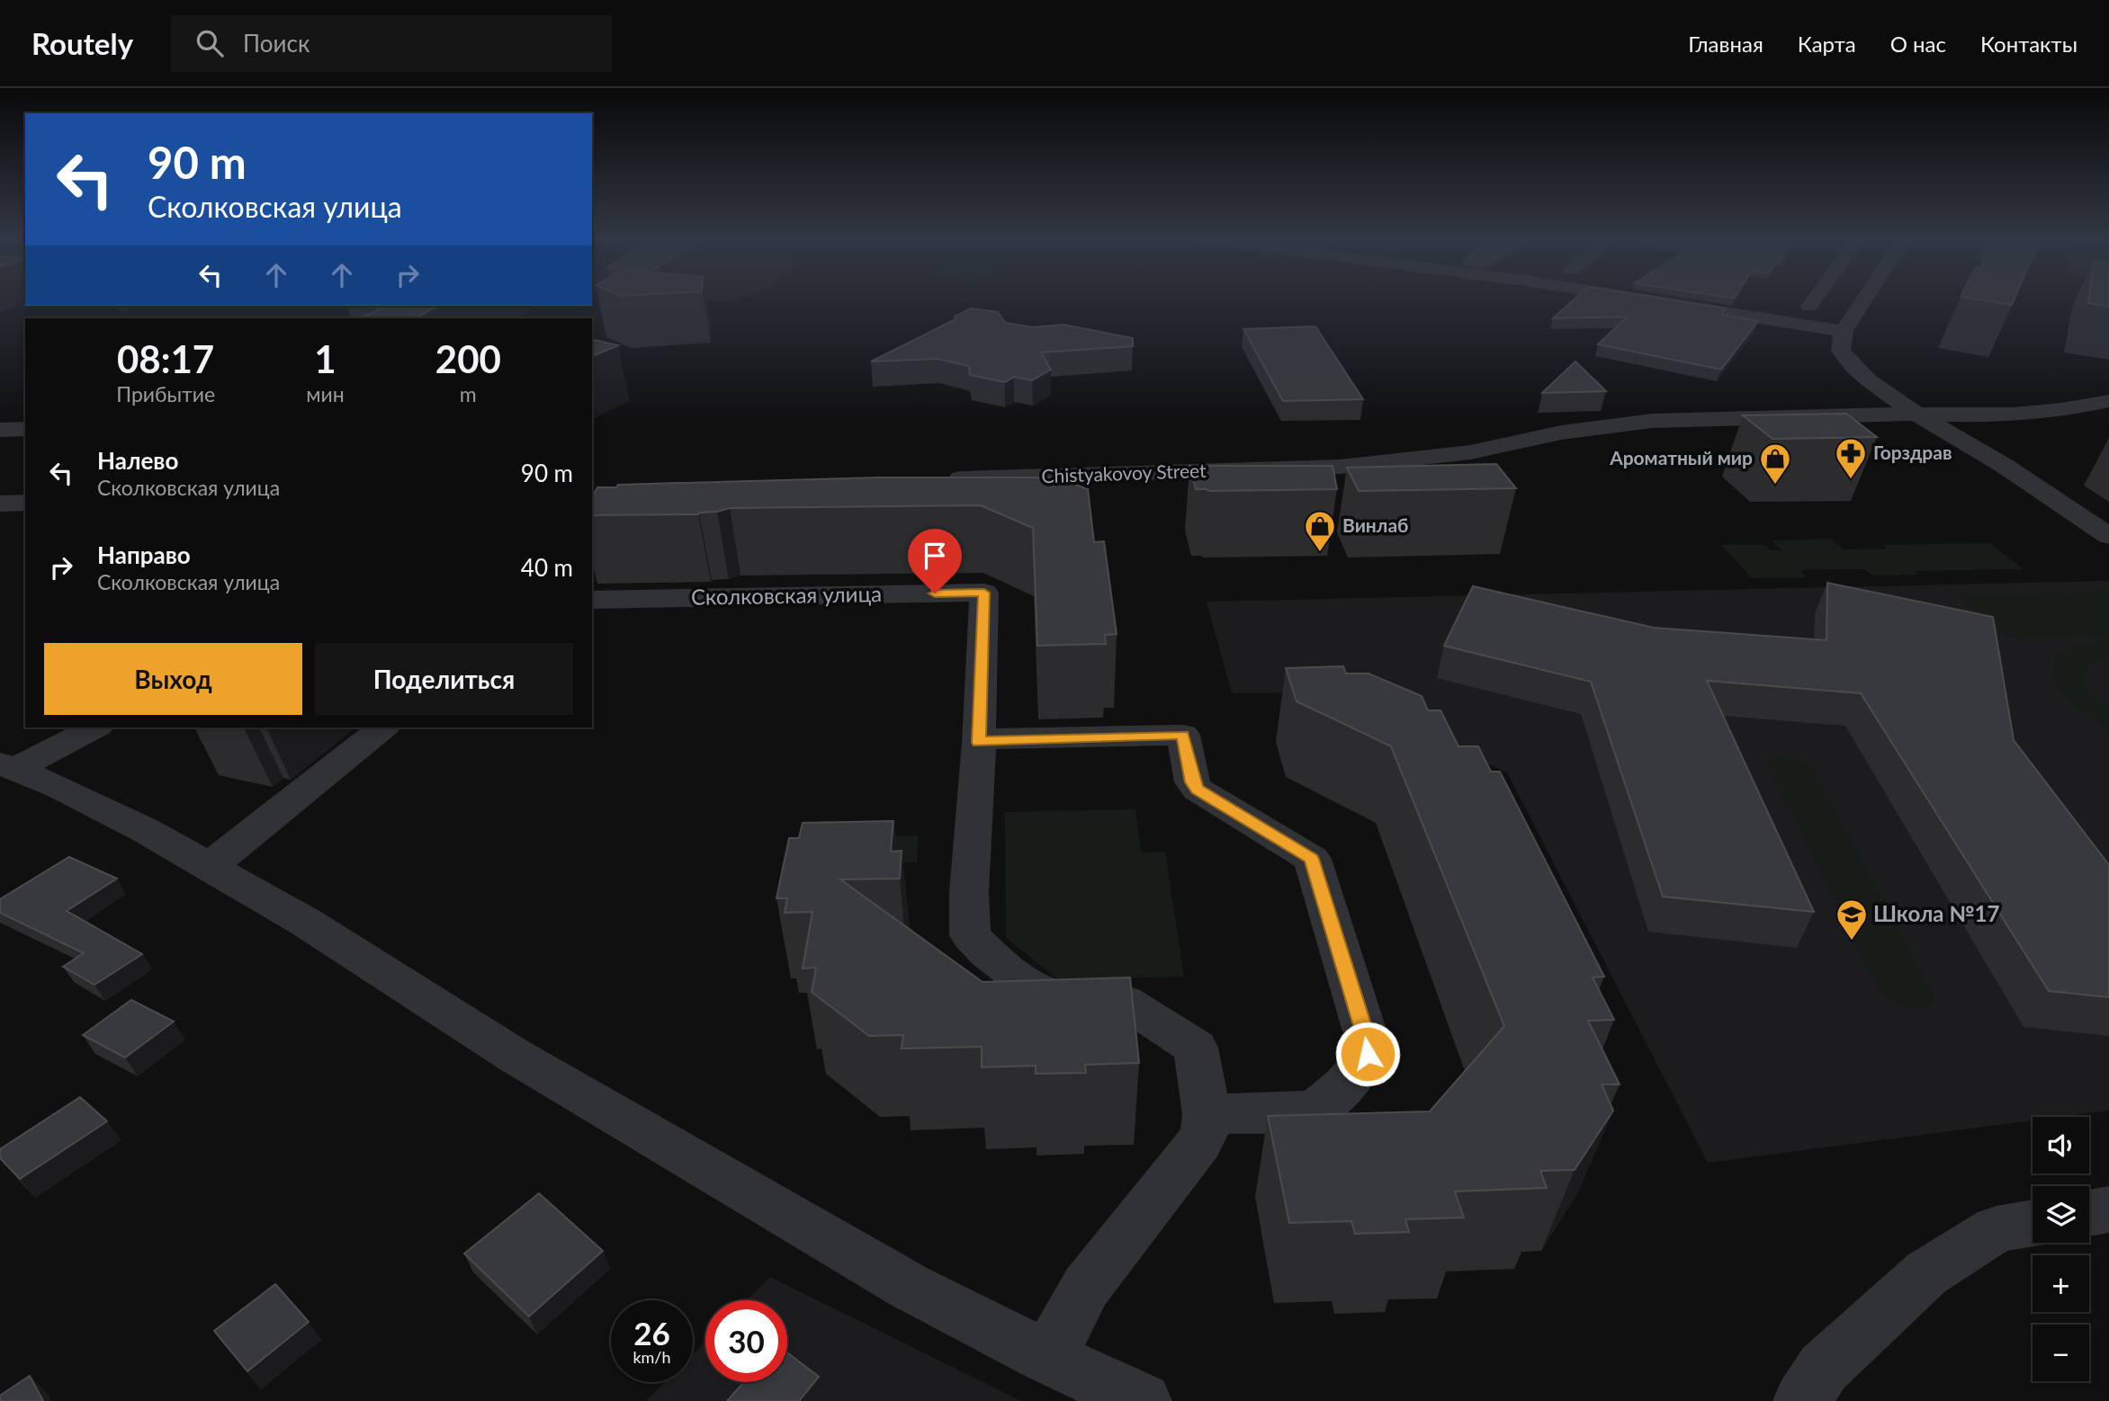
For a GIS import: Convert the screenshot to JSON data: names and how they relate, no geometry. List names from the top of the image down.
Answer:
{
  "streets": {
    "street": ["Chistyakovoy Street", "Сколковская улица"]
  },
  "places": {
    "pharmacy": ["Горздрав"],
    "shop": ["Ароматный мир", "Винлаб"],
    "school or university": ["Школа №17"]
  },
  "page": {
    "header": "Routely",
    "search": "Поиск",
    "nav": [
      "Главная",
      "Карта",
      "О нас",
      "Контакты"
    ],
    "turn": ["90 m", "Сколковская улица"],
    "eta": [
      "08:17",
      "Прибытие",
      "1",
      "мин",
      "200",
      "m"
    ],
    "list": [
      {
        "name": "Налево",
        "note": "Сколковская улица",
        "value": "90 m"
      },
      {
        "name": "Направо",
        "note": "Сколковская улица",
        "value": "40 m"
      }
    ],
    "buttons": ["Выход", "Поделиться"],
    "map_buttons": ["+", "−"],
    "speed": "26 km/h",
    "limit": "30"
  }
}
